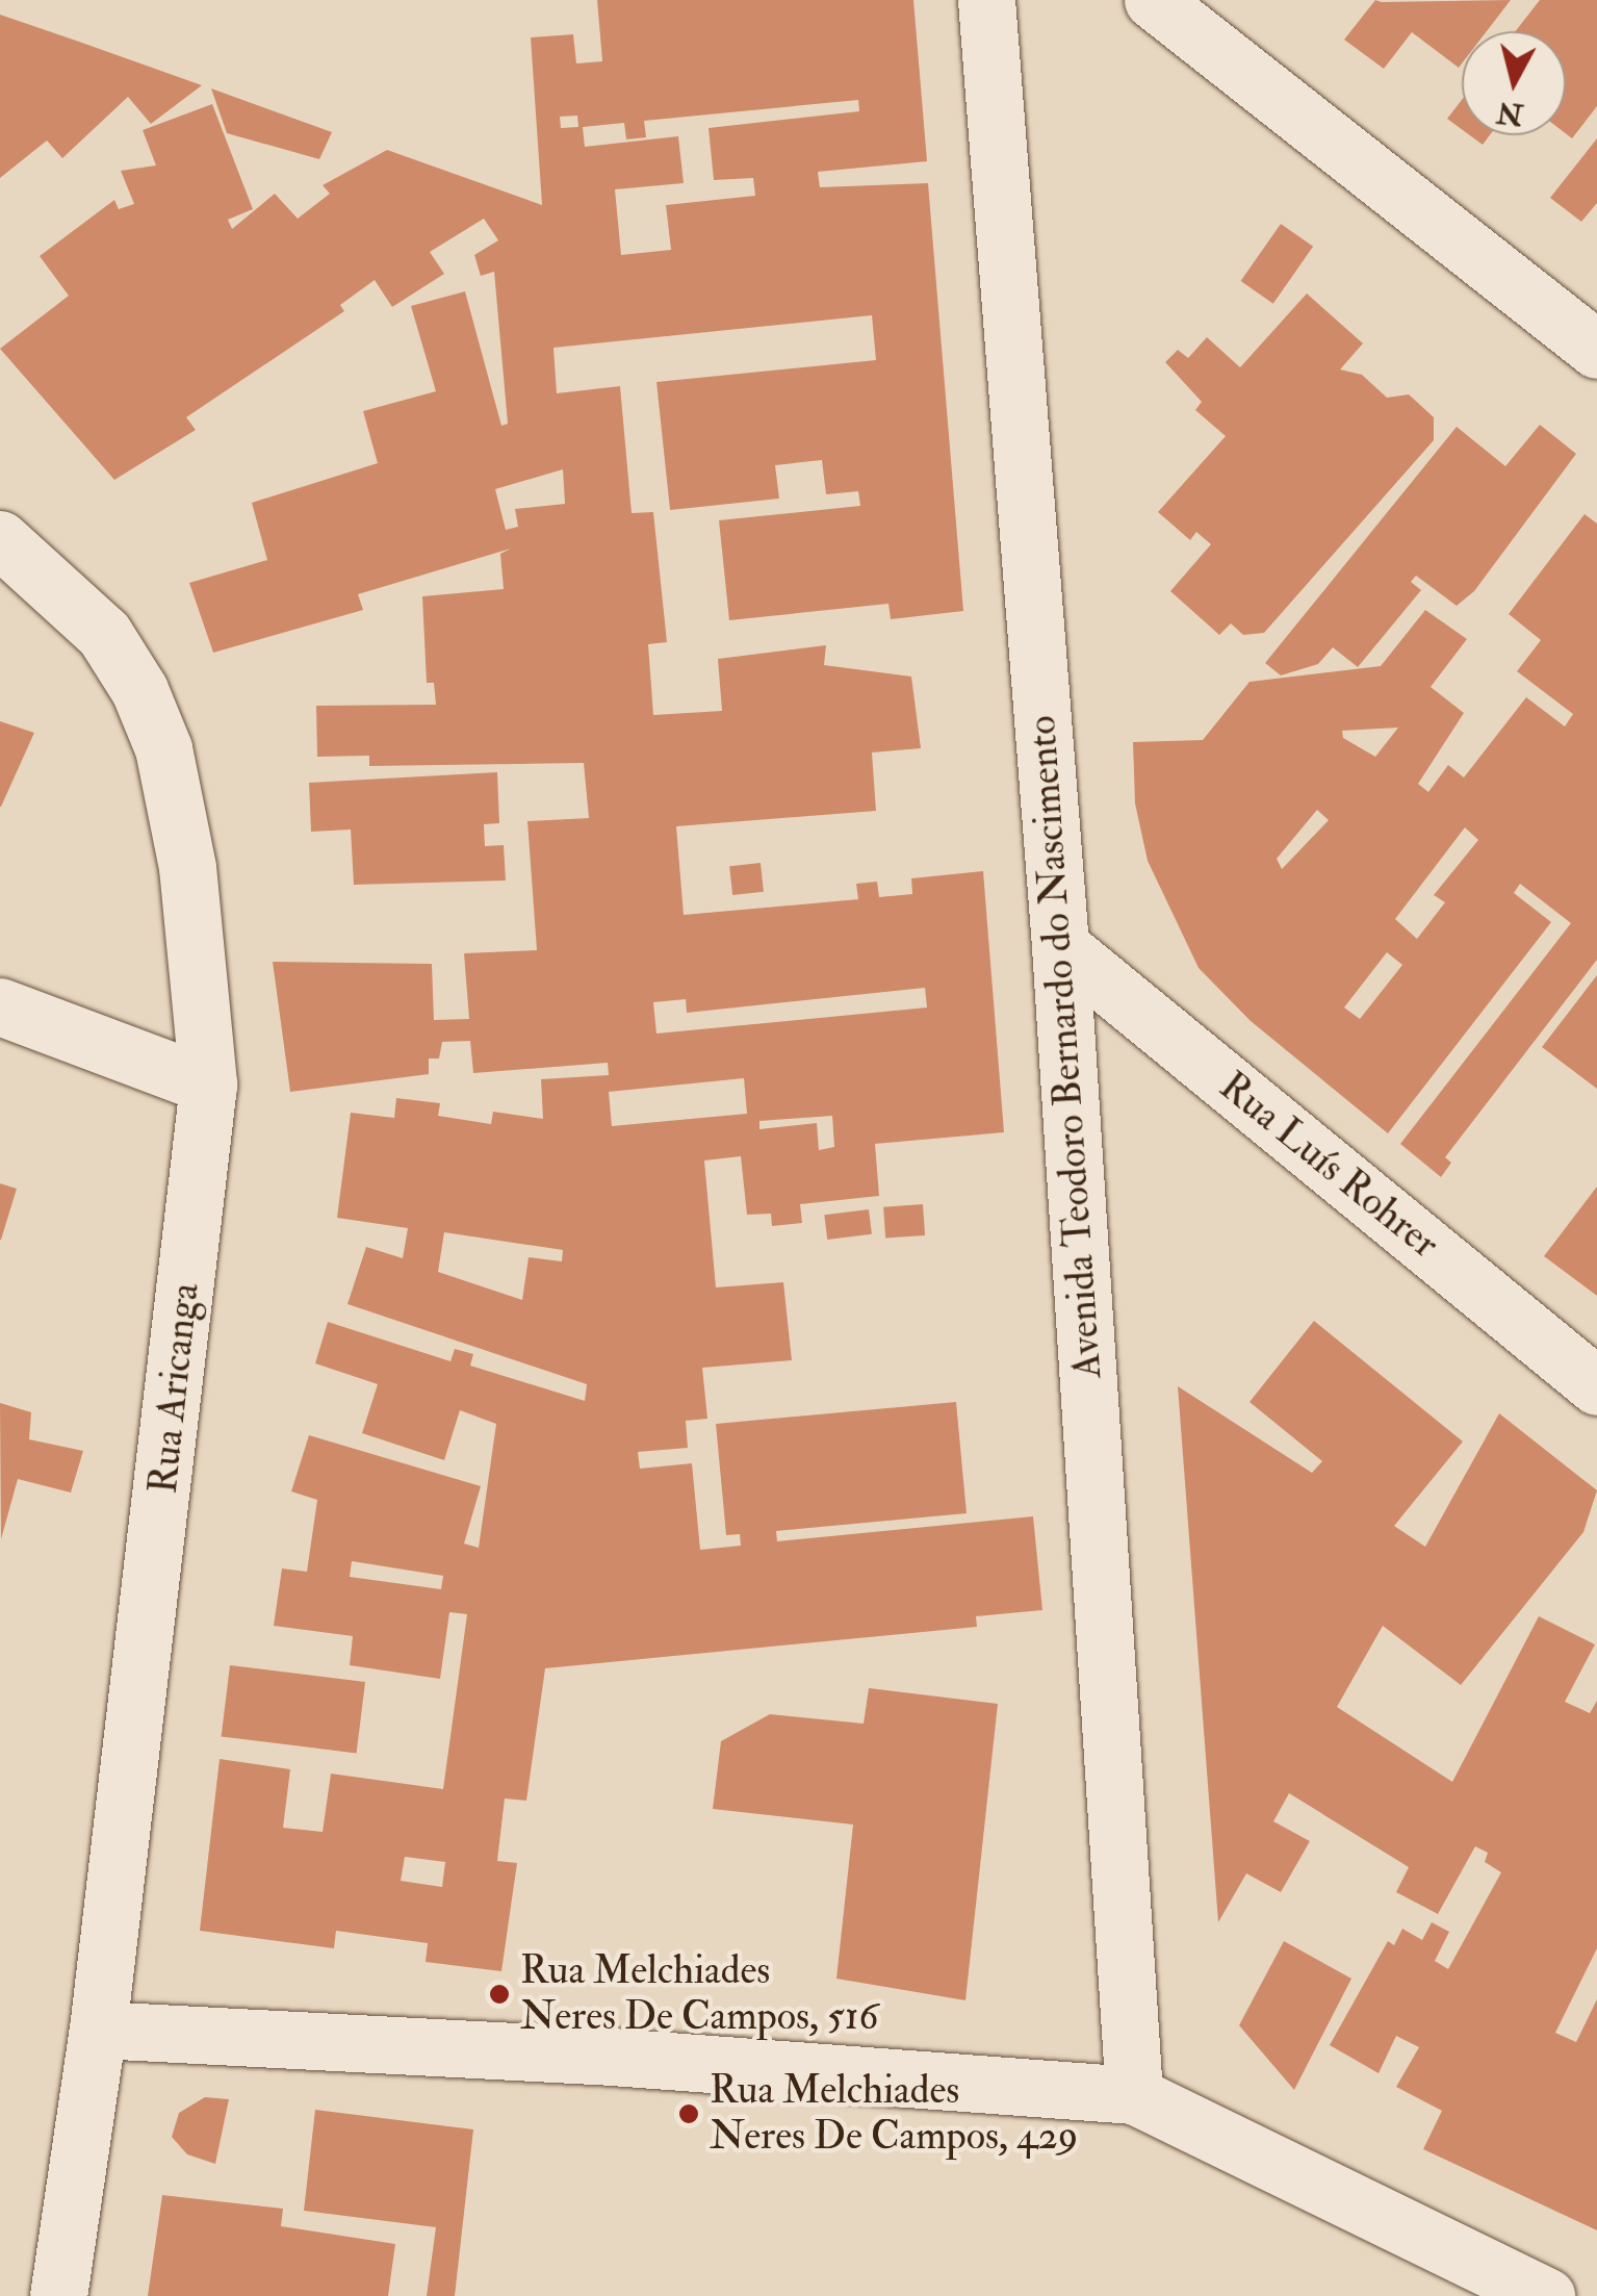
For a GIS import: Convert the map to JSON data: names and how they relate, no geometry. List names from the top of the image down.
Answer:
{
  "streets": {
    "street": ["Avenida Teodoro Bernardo do Nascimento", "Rua Luís Rohrer", "Rua Aricanga"]
  },
  "crossings": [
    ["Avenida Teodoro Bernardo do Nascimento", "Rua Luís Rohrer"]
  ],
  "places": ["Rua Melchiades Neres De Campos, 516", "Rua Melchiades Neres De Campos, 429"],
  "north": "bottom"
}
